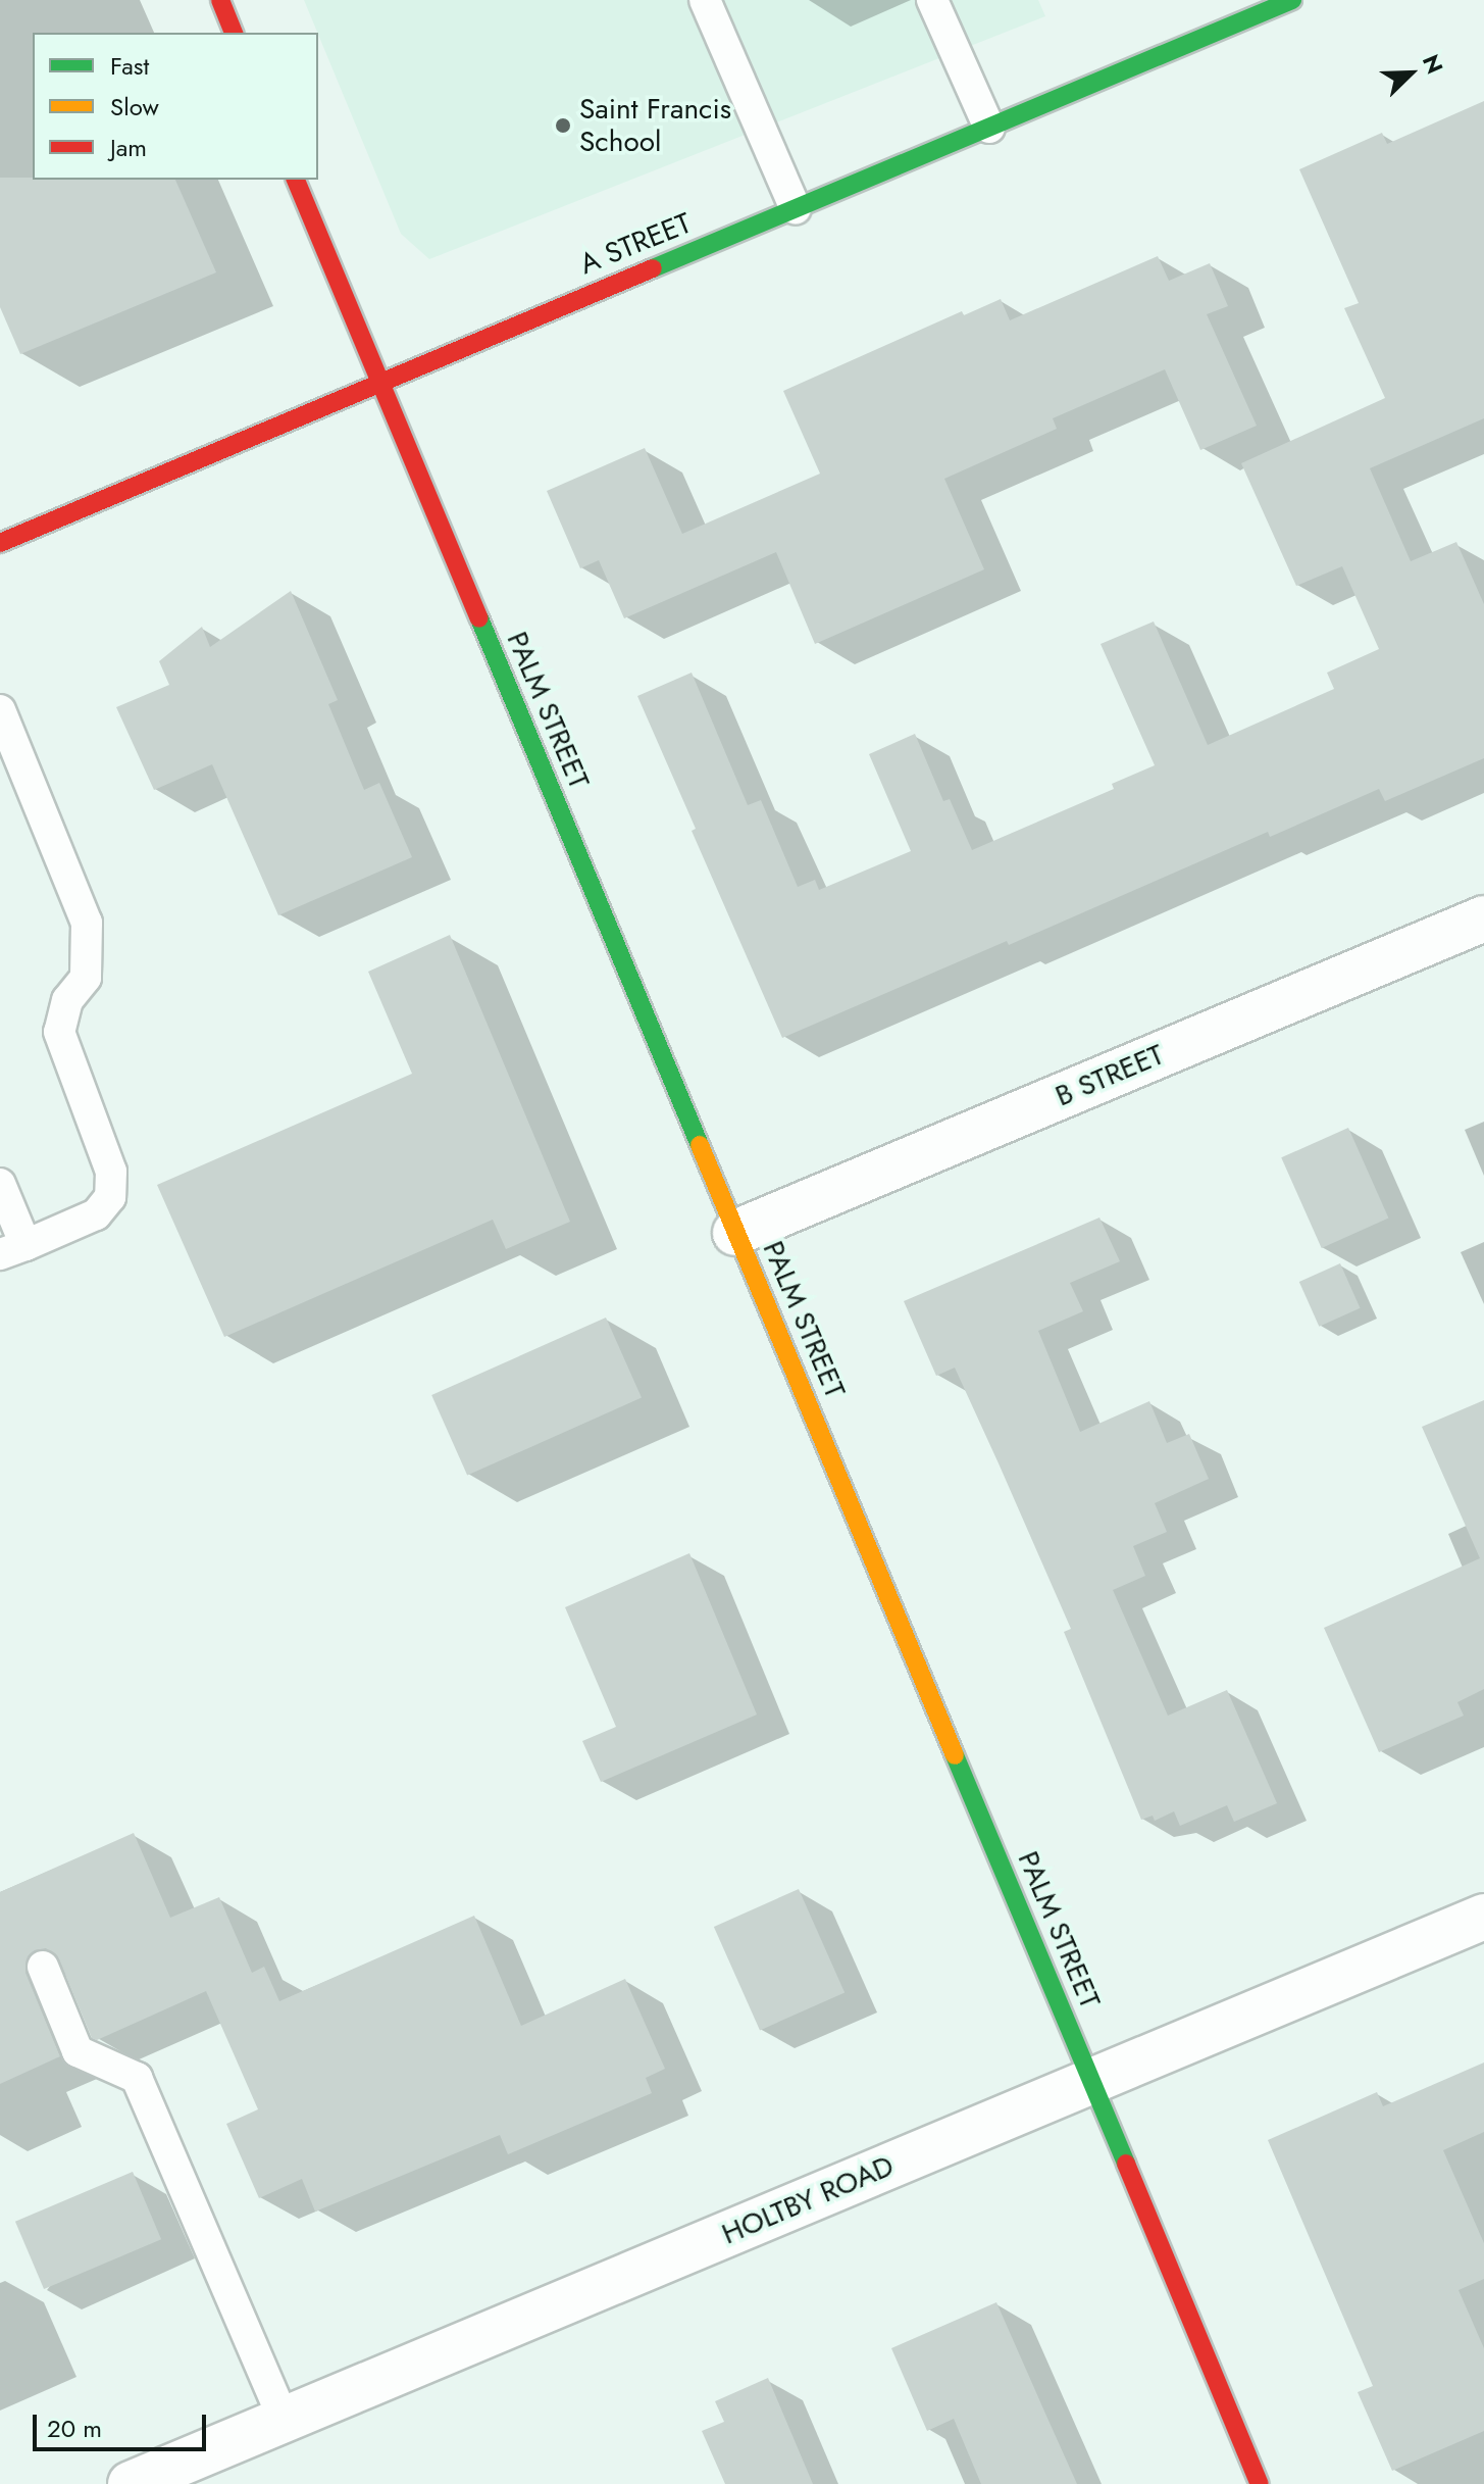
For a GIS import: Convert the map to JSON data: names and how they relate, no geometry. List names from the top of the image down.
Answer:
{
  "streets": {
    "street": [
      "A STREET",
      "PALM STREET",
      "B STREET",
      "HOLTBY ROAD"
    ]
  },
  "crossings": [
    ["A STREET", "PALM STREET"],
    ["PALM STREET", "B STREET"],
    ["PALM STREET", "HOLTBY ROAD"]
  ],
  "places": ["Saint Francis School"],
  "legend": ["Fast", "Slow", "Jam"],
  "scale_bar": "20 m",
  "north": "top right"
}
